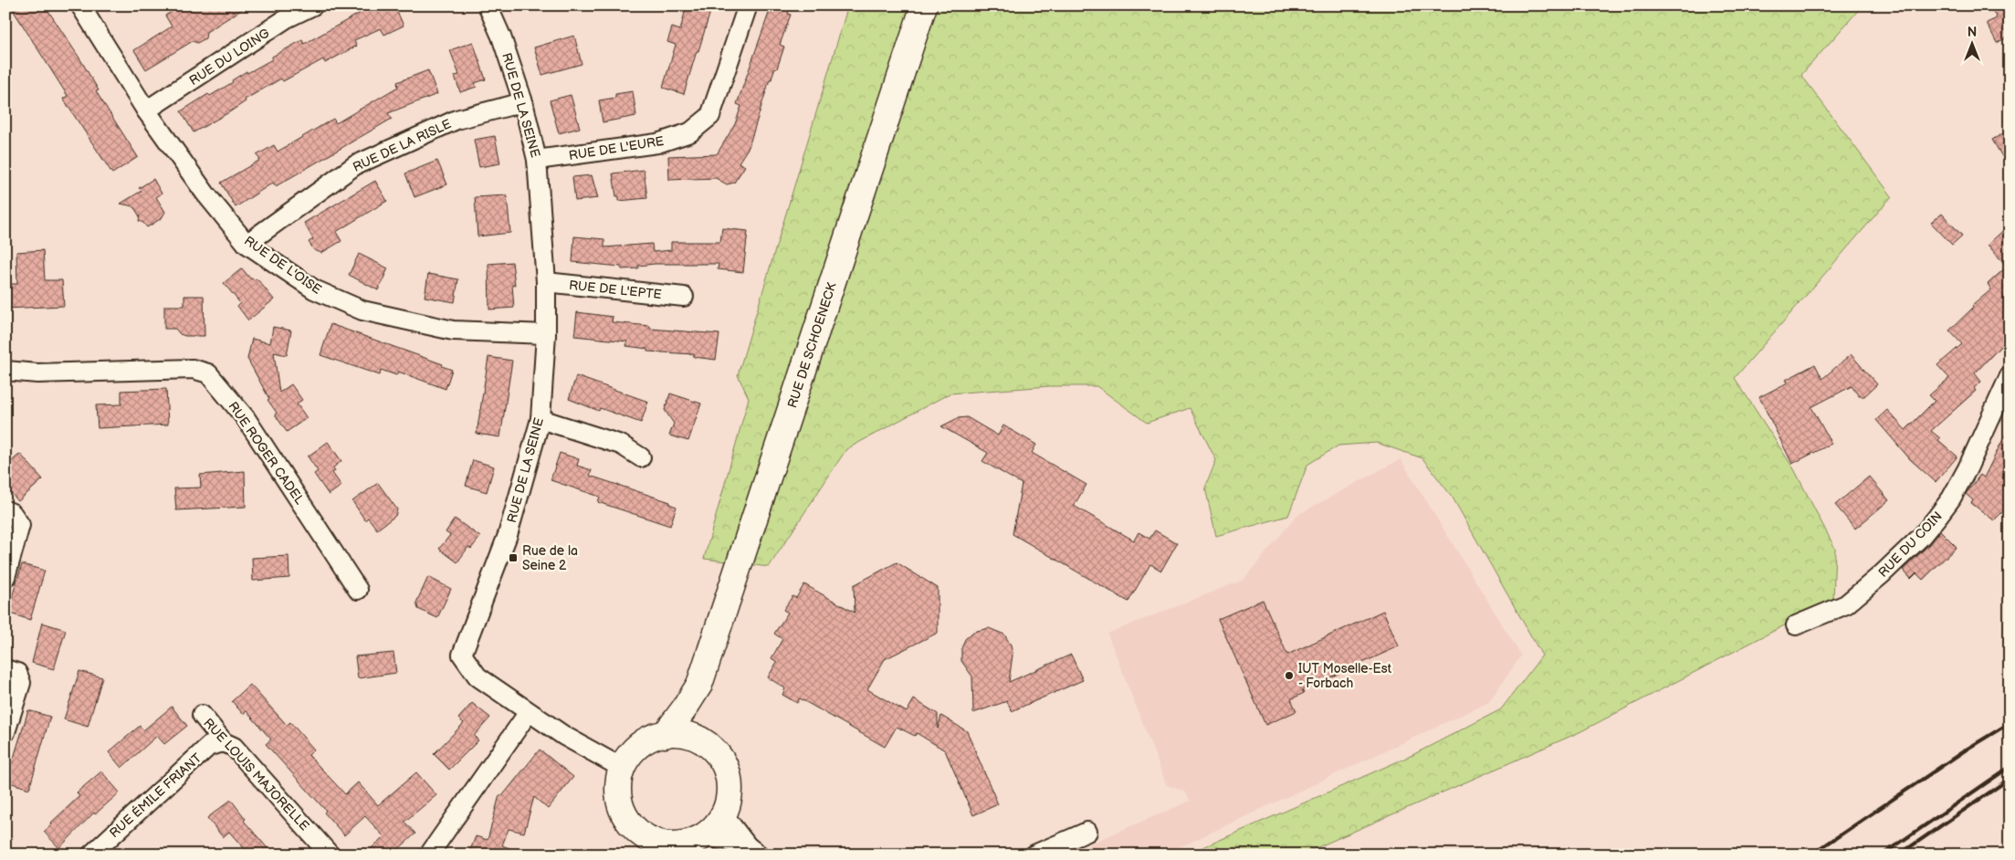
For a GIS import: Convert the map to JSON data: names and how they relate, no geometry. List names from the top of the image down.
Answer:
{
  "streets": {
    "main road": ["RUE DE SCHOENECK"],
    "street": [
      "RUE DU LOING",
      "RUE DE LA SEINE",
      "RUE DE LA RISLE",
      "RUE DE L'EURE",
      "RUE DE L'OISE",
      "RUE DE L'EPTE",
      "RUE ROGER CADEL",
      "RUE DU COIN",
      "RUE LOUIS MAJORELLE",
      "RUE ÉMILE FRIANT"
    ]
  },
  "crossings": [
    ["RUE DU LOING", "RUE DE L'OISE"],
    ["RUE DE LA SEINE", "RUE DE LA RISLE"],
    ["RUE DE LA SEINE", "RUE DE L'EURE"],
    ["RUE DE LA SEINE", "RUE DE L'OISE"],
    ["RUE DE LA SEINE", "RUE DE L'EPTE"],
    ["RUE DE LA SEINE", "RUE DE SCHOENECK"],
    ["RUE DE LA RISLE", "RUE DE L'OISE"],
    ["RUE LOUIS MAJORELLE", "RUE ÉMILE FRIANT"]
  ],
  "places": {
    "transit": ["Rue de la Seine 2"],
    "other": ["IUT Moselle-Est - Forbach"]
  },
  "north": "top"
}
